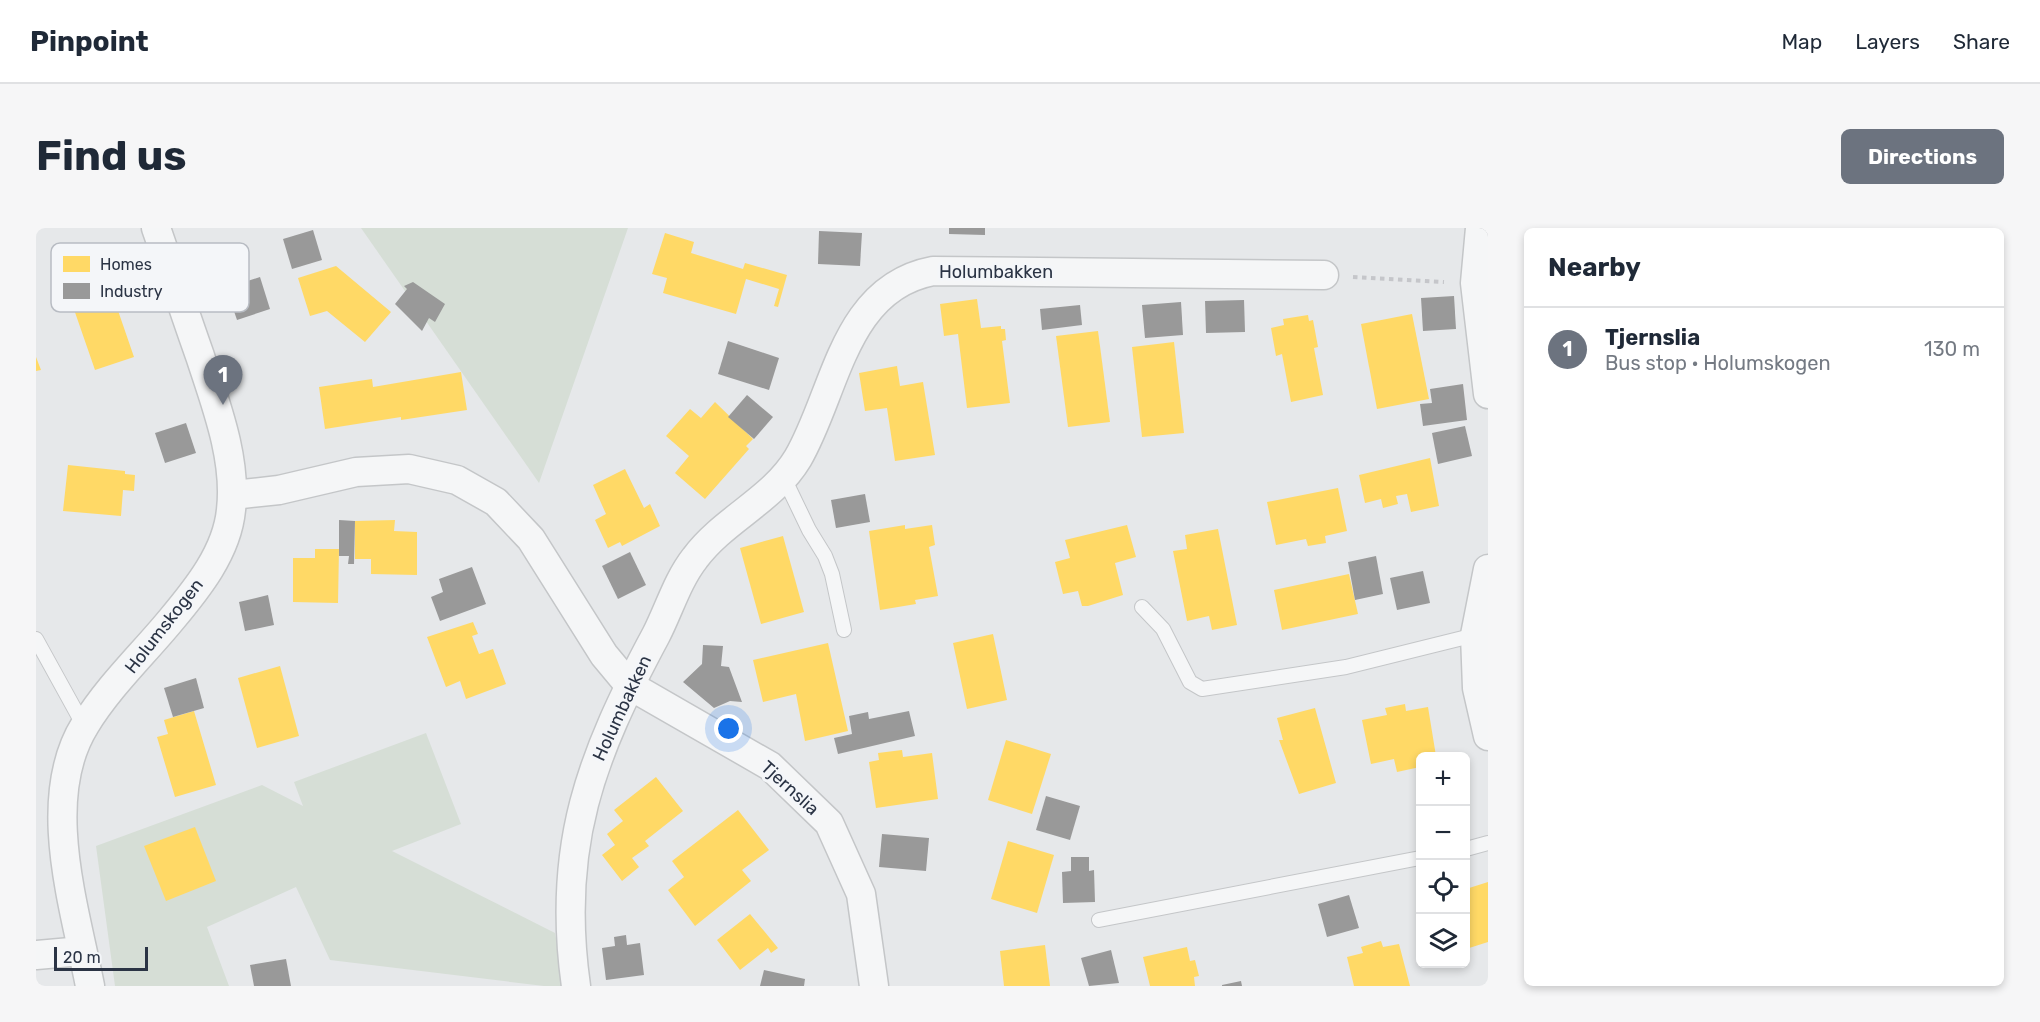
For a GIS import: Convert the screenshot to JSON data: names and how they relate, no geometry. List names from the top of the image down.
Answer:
{
  "streets": {
    "street": ["Holumbakken", "Holumskogen", "Tjernslia"]
  },
  "crossings": [
    ["Holumbakken", "Tjernslia"],
    ["Holumskogen", "Tjernslia"]
  ],
  "legend": ["Homes", "Industry"],
  "scale_bar": "20 m",
  "page": {
    "header": "Pinpoint",
    "nav": ["Map", "Layers", "Share"],
    "buttons": "Directions",
    "title": "Find us",
    "heading": "Nearby",
    "list": [
      {
        "mark": "1",
        "name": "Tjernslia",
        "note": "Bus stop · Holumskogen",
        "value": "130 m"
      }
    ],
    "pins": "1",
    "map_buttons": ["+", "−"],
    "scale": "20 m"
  }
}
